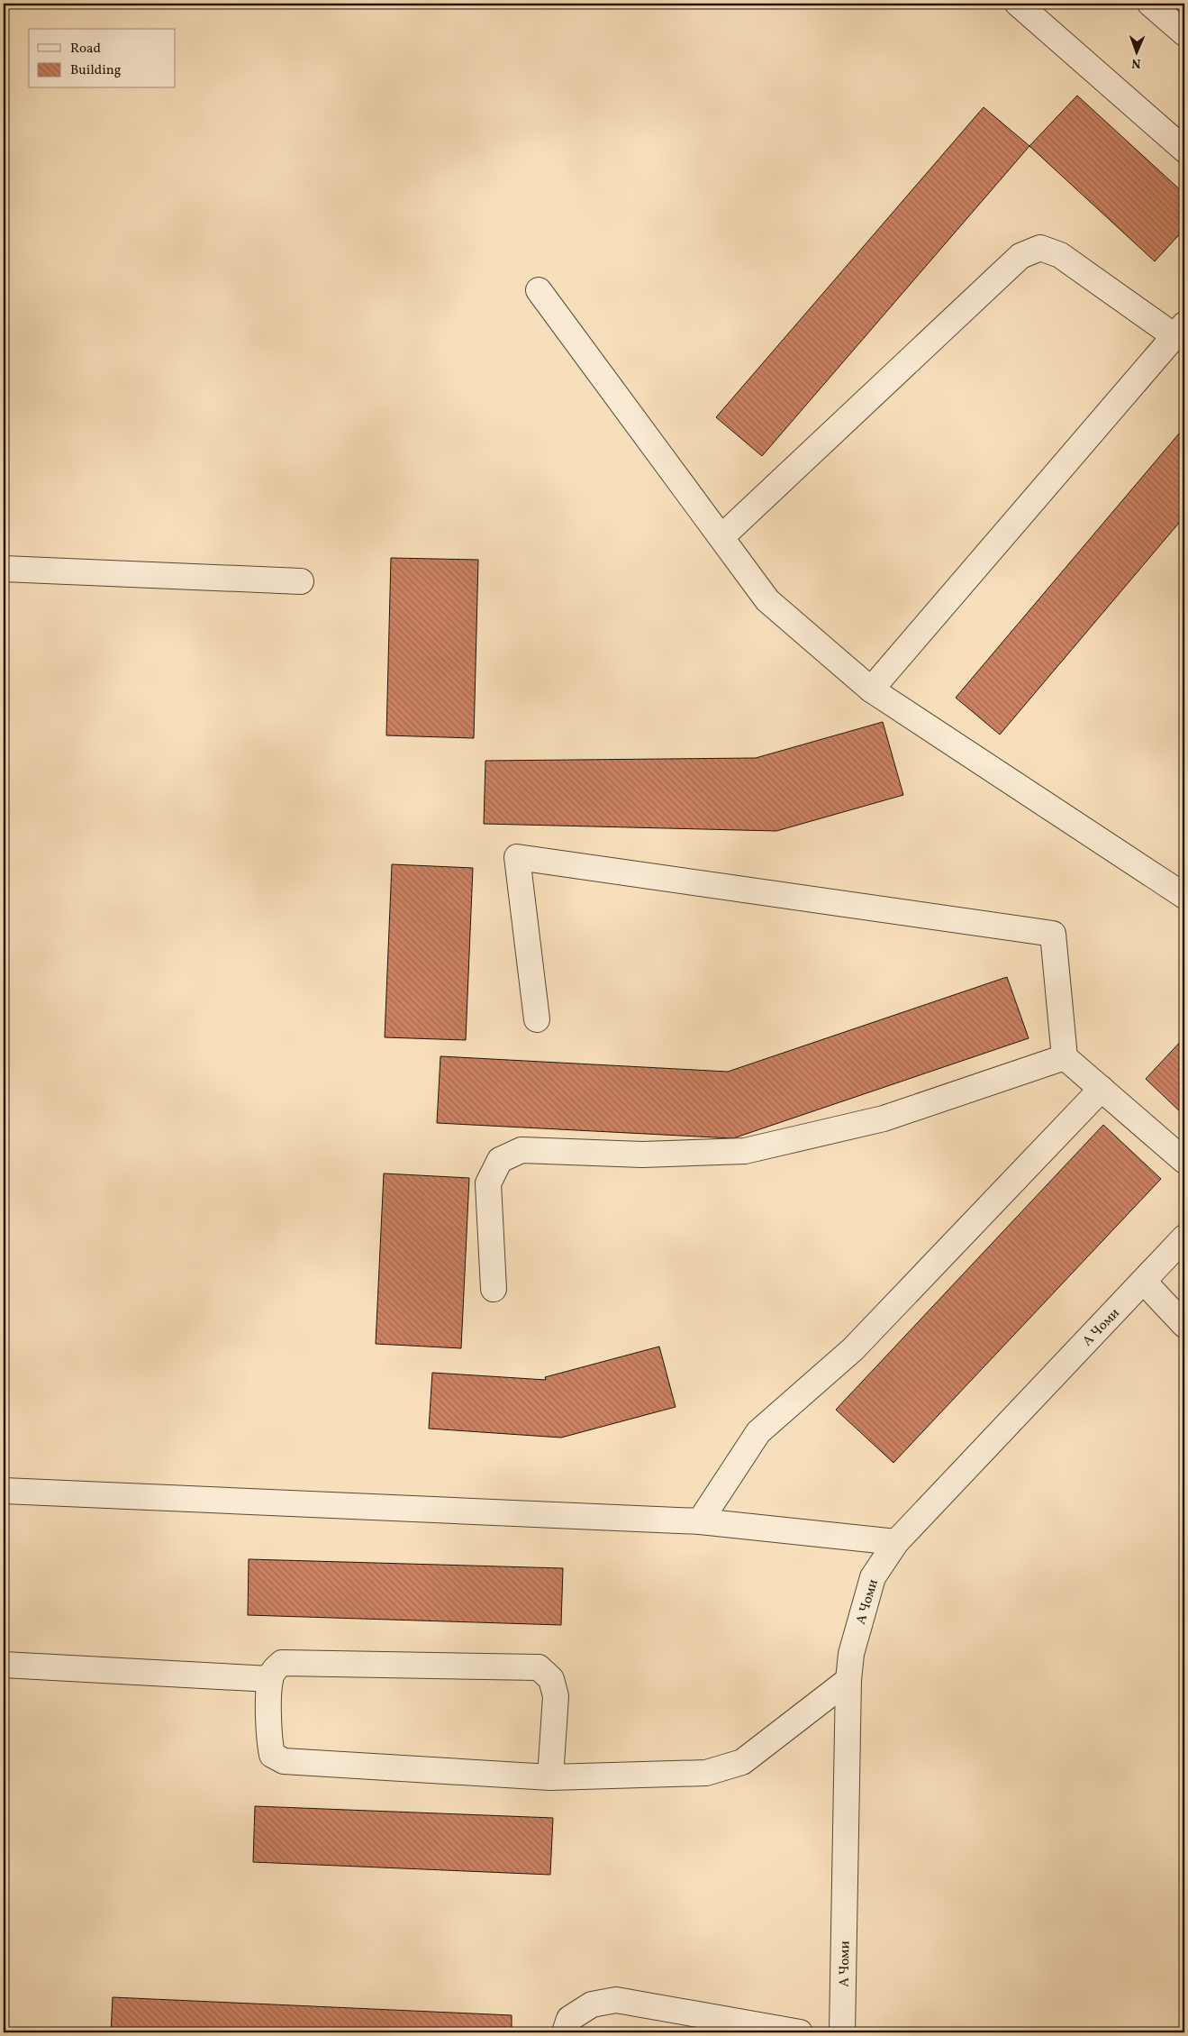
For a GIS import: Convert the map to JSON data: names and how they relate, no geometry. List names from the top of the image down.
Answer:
{
  "streets": {
    "street": ["А Чоми"]
  },
  "legend": ["Road", "Building"],
  "north": "bottom"
}
